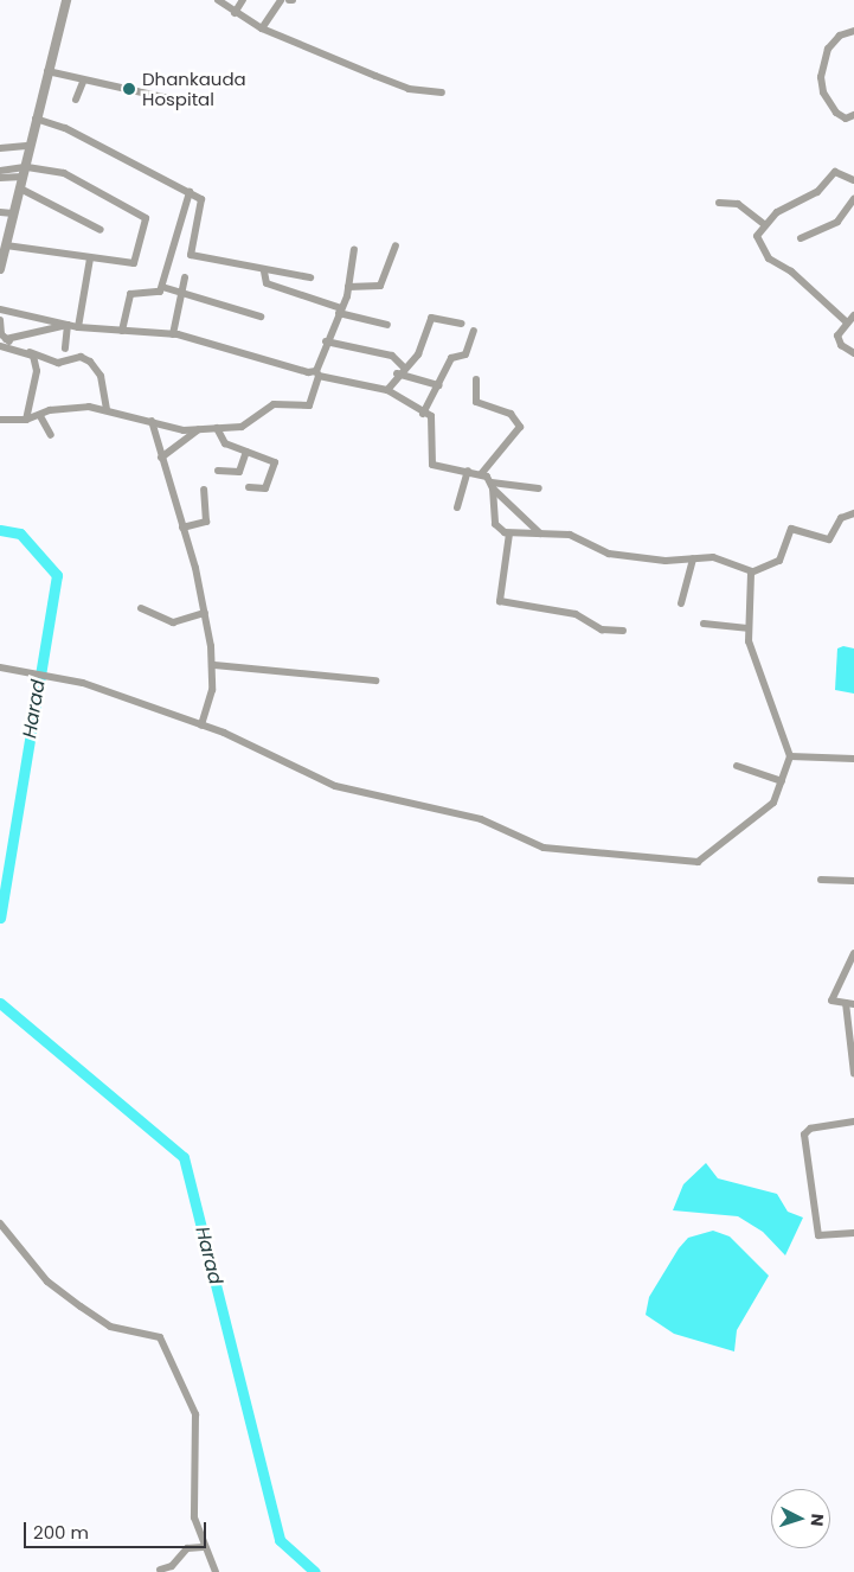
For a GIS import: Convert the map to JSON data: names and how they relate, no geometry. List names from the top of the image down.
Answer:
{
  "water": ["Harad"],
  "places": ["Dhankauda Hospital"],
  "scale_bar": "200 m",
  "north": "right"
}
